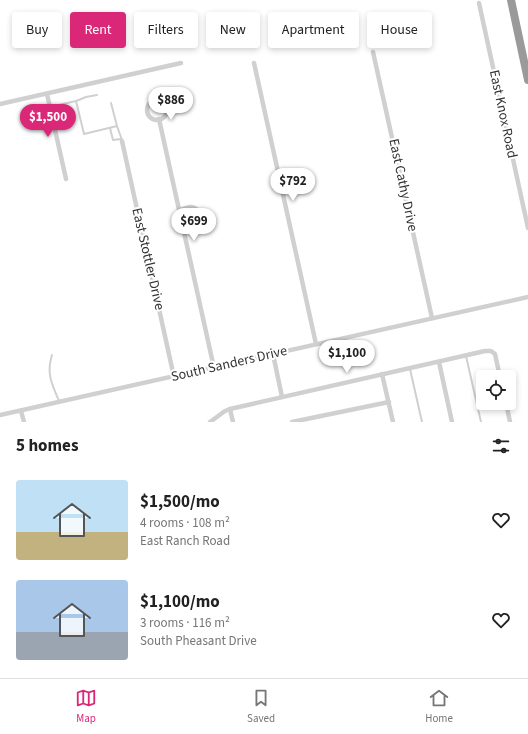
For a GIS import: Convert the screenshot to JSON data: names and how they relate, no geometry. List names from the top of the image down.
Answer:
{
  "streets": {
    "street": [
      "East Knox Road",
      "East Cathy Drive",
      "East Stottler Drive",
      "South Sanders Drive"
    ]
  },
  "crossings": [
    ["East Cathy Drive", "South Sanders Drive"],
    ["East Stottler Drive", "South Sanders Drive"]
  ],
  "page": {
    "chip": [
      "Buy",
      "Rent",
      "Filters",
      "New",
      "Apartment",
      "House"
    ],
    "price": [
      "$886",
      "$1,500",
      "$792",
      "$699",
      "$1,100"
    ],
    "heading": "5 homes",
    "list": [
      {
        "name": "$1,500/mo",
        "note": "4 rooms · 108 m² · East Ranch Road"
      },
      {
        "name": "$1,100/mo",
        "note": "3 rooms · 116 m² · South Pheasant Drive"
      }
    ],
    "tabs": ["Map", "Saved", "Home"]
  }
}
